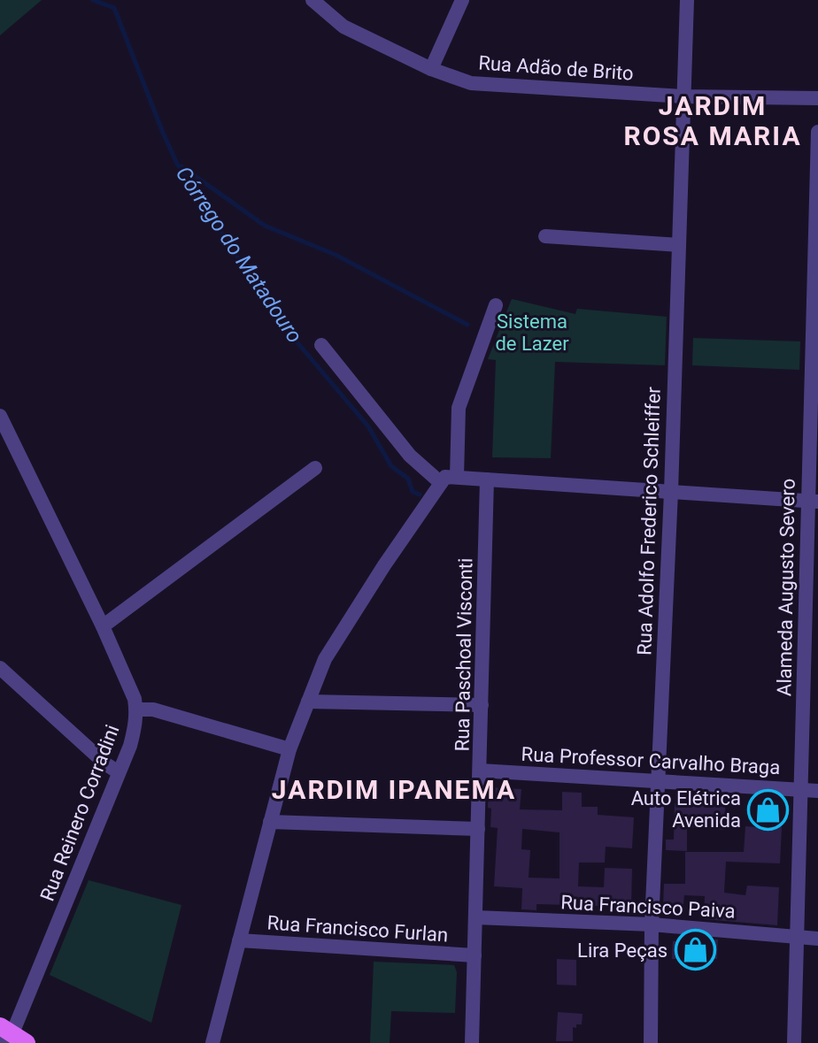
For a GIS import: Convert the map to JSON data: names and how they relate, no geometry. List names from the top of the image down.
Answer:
{
  "streets": {
    "street": [
      "Rua Adão de Brito",
      "Rua Adolfo Frederico Schleiffer",
      "Alameda Augusto Severo",
      "Rua Paschoal Visconti",
      "Rua Professor Carvalho Braga",
      "Rua Reinero Corradini",
      "Rua Francisco Paiva",
      "Rua Francisco Furlan"
    ]
  },
  "crossings": [
    ["Rua Adão de Brito", "Rua Adolfo Frederico Schleiffer"],
    ["Rua Adolfo Frederico Schleiffer", "Rua Professor Carvalho Braga"],
    ["Rua Adolfo Frederico Schleiffer", "Rua Francisco Paiva"],
    ["Alameda Augusto Severo", "Rua Professor Carvalho Braga"],
    ["Alameda Augusto Severo", "Rua Francisco Paiva"],
    ["Rua Paschoal Visconti", "Rua Professor Carvalho Braga"],
    ["Rua Paschoal Visconti", "Rua Francisco Paiva"],
    ["Rua Paschoal Visconti", "Rua Francisco Furlan"]
  ],
  "districts": ["JARDIM ROSA MARIA", "JARDIM IPANEMA"],
  "water": ["Córrego do Matadouro"],
  "parks": ["Sistema de Lazer"],
  "places": {
    "shop": ["Auto Elétrica Avenida", "Lira Peças"]
  }
}
